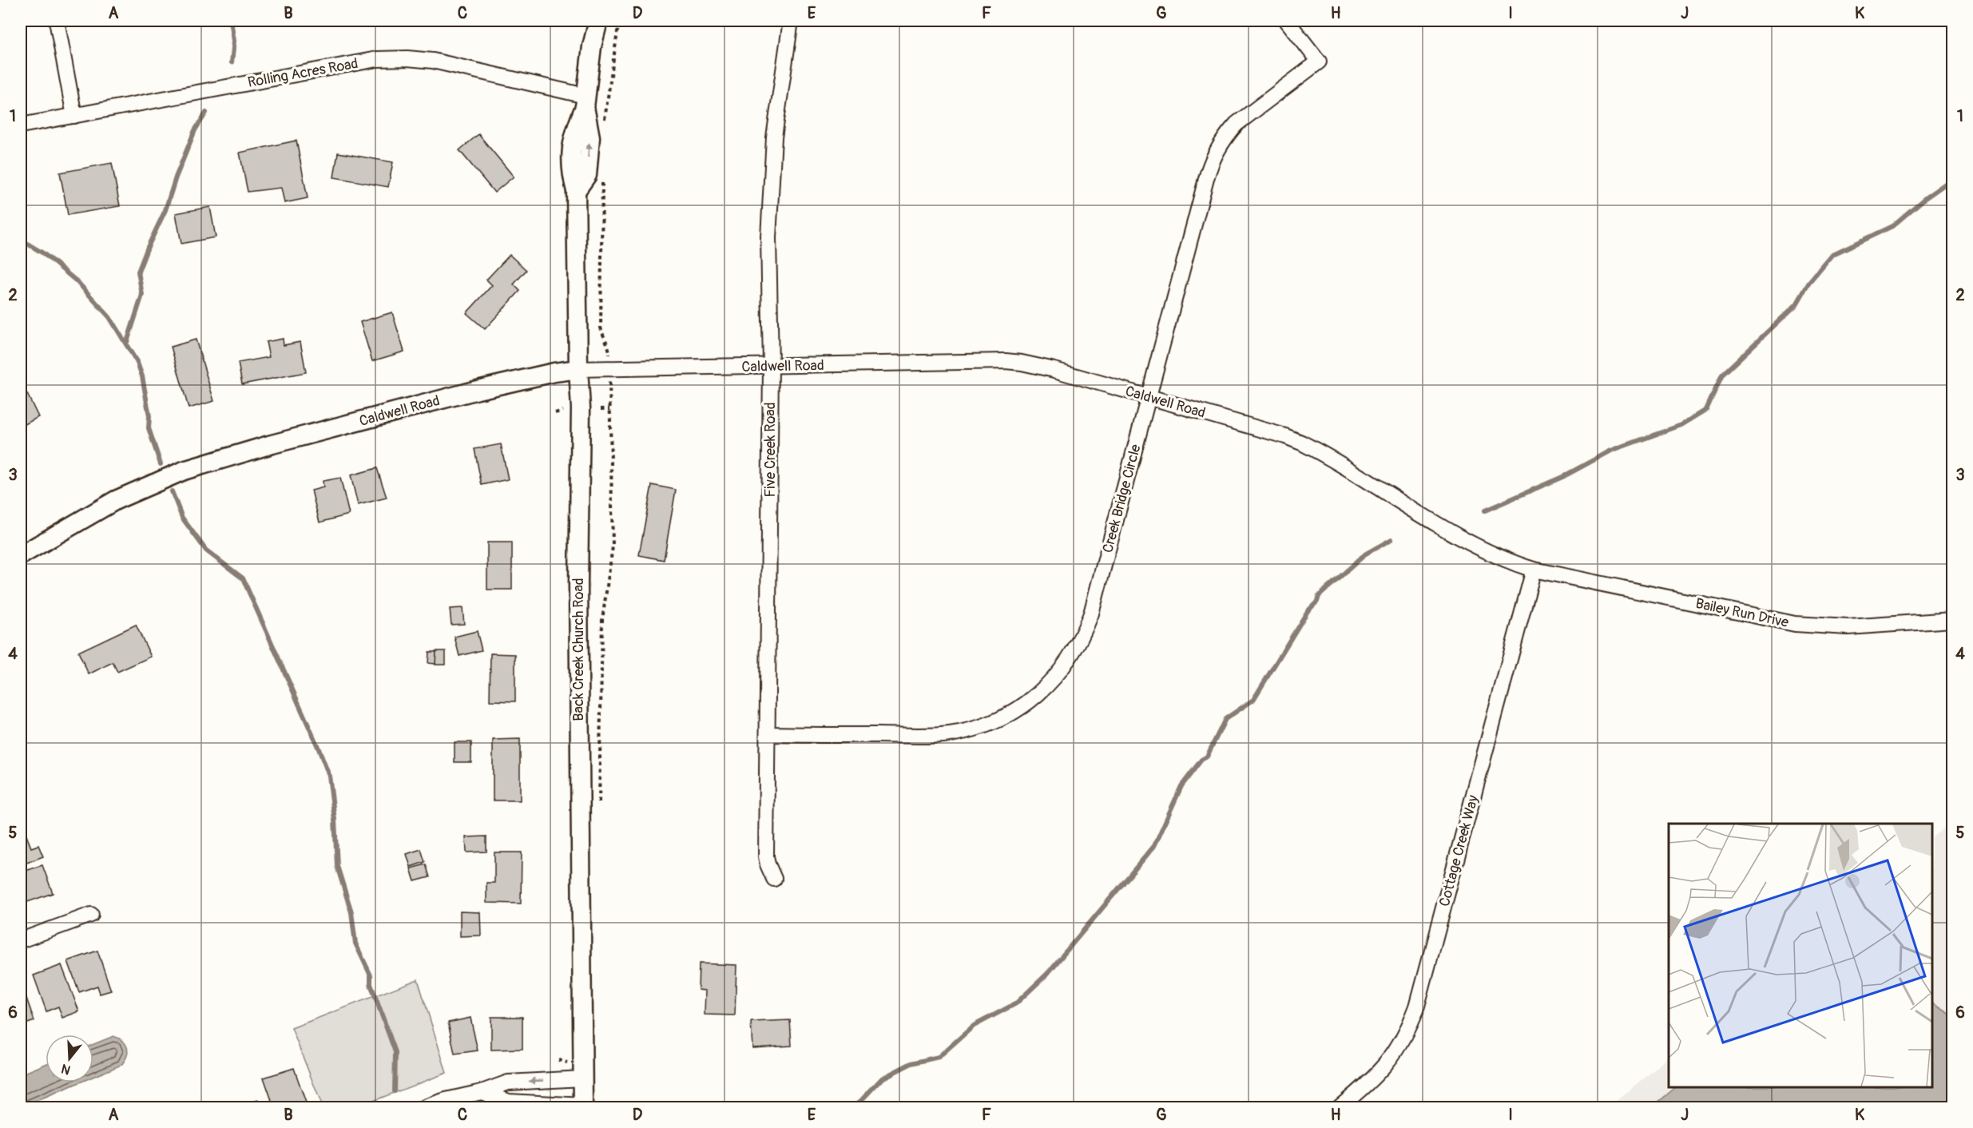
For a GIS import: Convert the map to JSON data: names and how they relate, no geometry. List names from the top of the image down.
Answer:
{
  "streets": {
    "street": [
      "Rolling Acres Road",
      "Caldwell Road",
      "Five Creek Road",
      "Creek Bridge Circle",
      "Bailey Run Drive",
      "Back Creek Church Road",
      "Cottage Creek Way"
    ]
  },
  "crossings": [
    ["Rolling Acres Road", "Back Creek Church Road"],
    ["Caldwell Road", "Five Creek Road"],
    ["Caldwell Road", "Creek Bridge Circle"],
    ["Caldwell Road", "Bailey Run Drive"],
    ["Caldwell Road", "Back Creek Church Road"],
    ["Caldwell Road", "Cottage Creek Way"],
    ["Five Creek Road", "Creek Bridge Circle"],
    ["Bailey Run Drive", "Cottage Creek Way"]
  ],
  "north": "bottom",
  "grid": {
    "columns": [
      "A",
      "B",
      "C",
      "D",
      "E",
      "F",
      "G",
      "H",
      "I",
      "J",
      "K"
    ],
    "rows": [
      "1",
      "2",
      "3",
      "4",
      "5",
      "6"
    ]
  }
}
